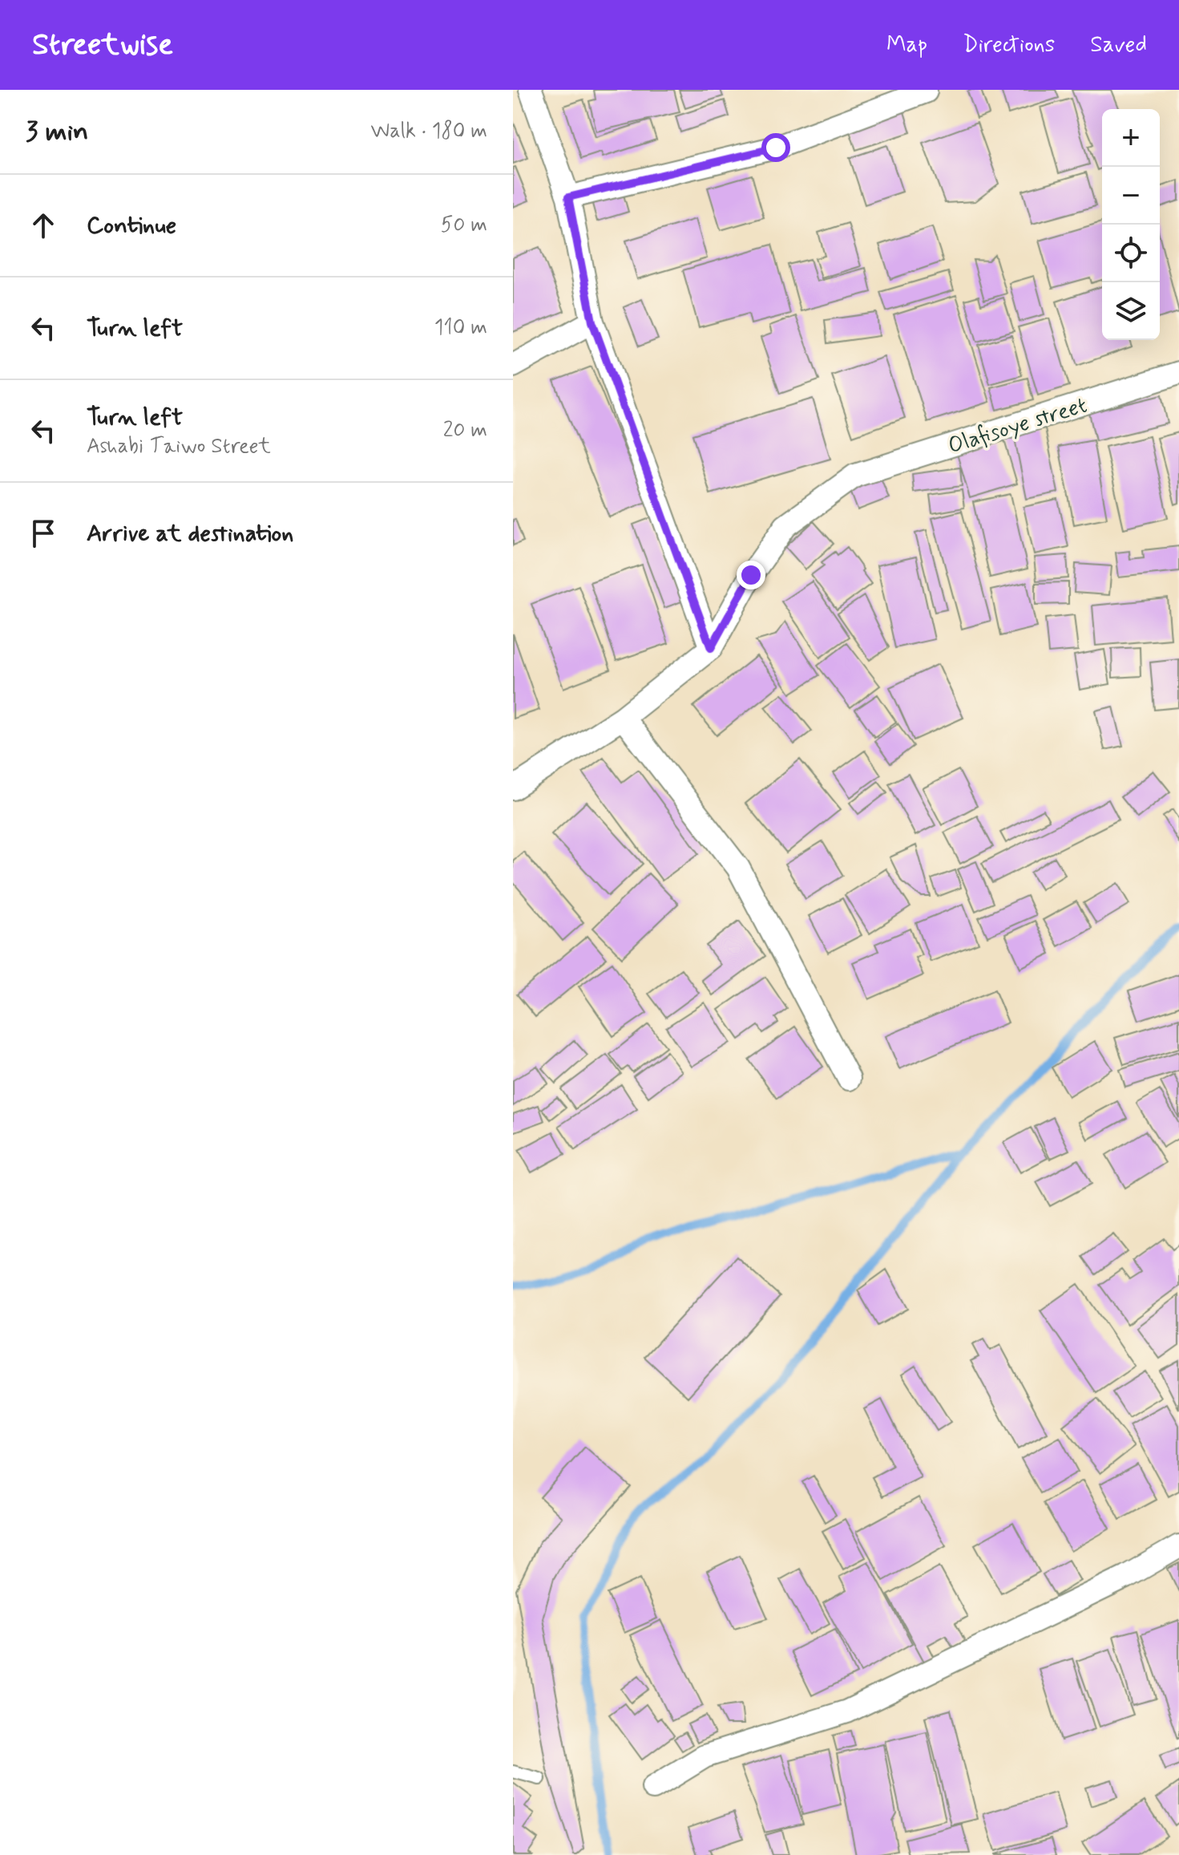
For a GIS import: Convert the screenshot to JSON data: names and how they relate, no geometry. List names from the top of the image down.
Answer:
{
  "streets": {
    "street": ["Olafisoye street"]
  },
  "page": {
    "header": "Streetwise",
    "nav": ["Map", "Directions", "Saved"],
    "heading": ["3 min", "Walk · 180 m"],
    "map_buttons": ["+", "−"],
    "list": [
      ["Continue", "50 m"],
      ["Turn left", "110 m"],
      ["Turn left", "Ashabi Taiwo Street", "20 m"],
      "Arrive at destination"
    ]
  }
}
